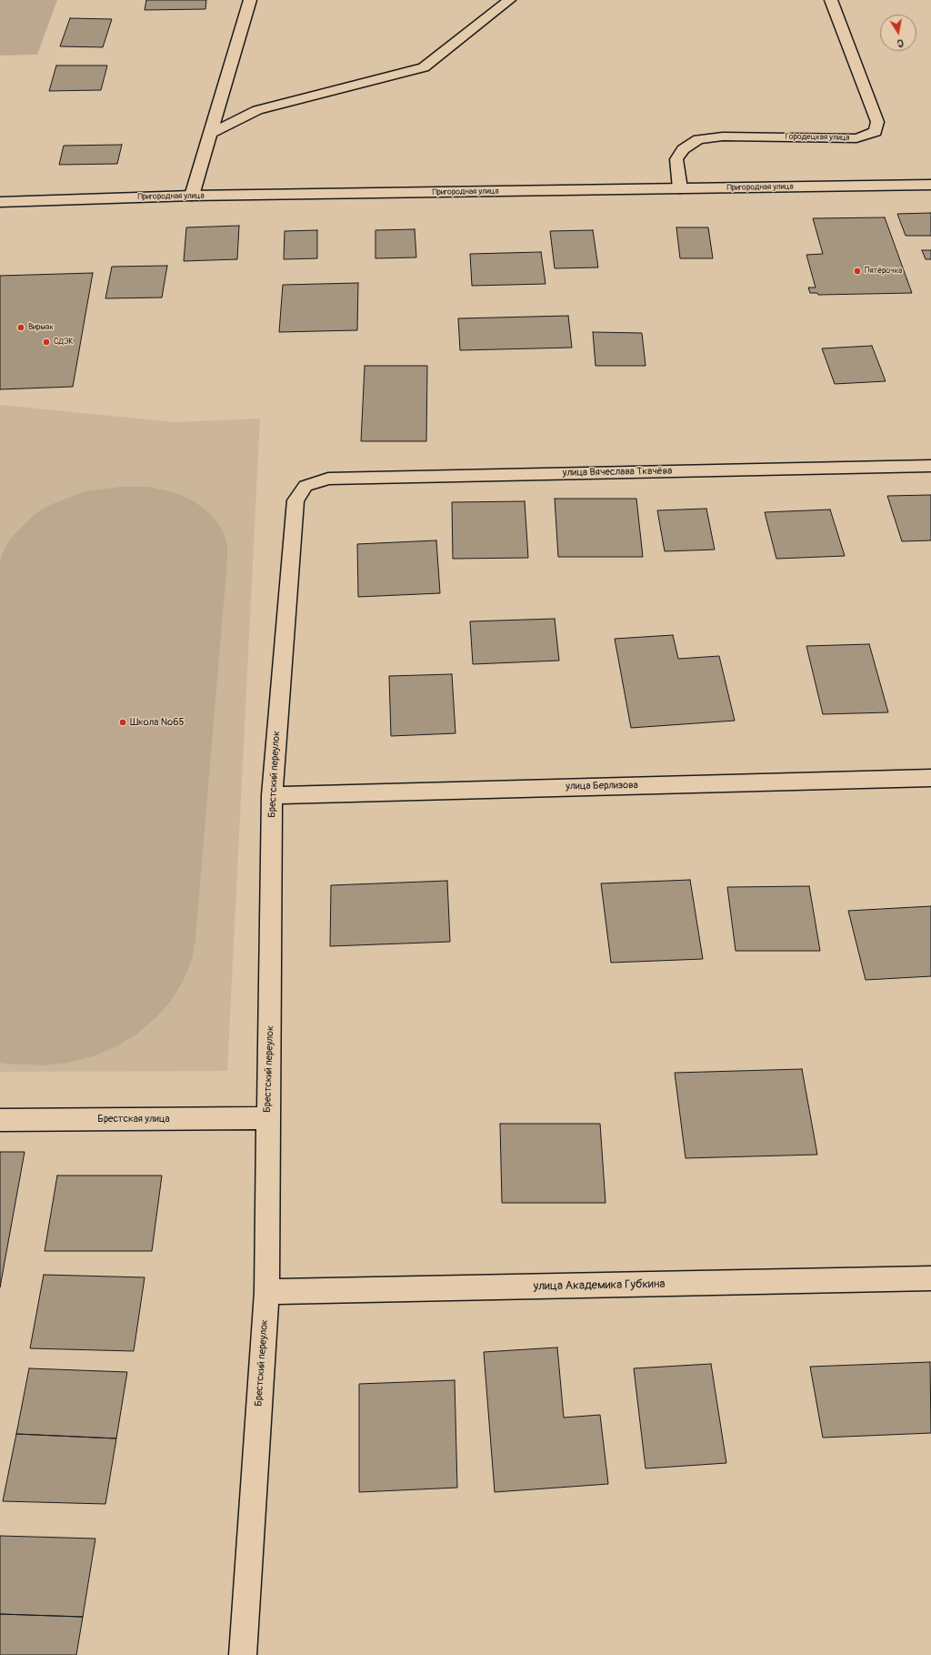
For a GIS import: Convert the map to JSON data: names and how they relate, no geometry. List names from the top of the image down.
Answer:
{
  "streets": {
    "street": [
      "Городецкая улица",
      "Пригородная улица",
      "улица Вячеслава Ткачёва",
      "Брестский переулок",
      "улица Берлизова",
      "Брестская улица",
      "улица Академика Губкина"
    ]
  },
  "crossings": [
    ["Городецкая улица", "Пригородная улица"],
    ["улица Вячеслава Ткачёва", "Брестский переулок"],
    ["Брестский переулок", "улица Берлизова"],
    ["Брестский переулок", "Брестская улица"],
    ["Брестский переулок", "улица Академика Губкина"]
  ],
  "places": [
    "Пятёрочка",
    "Вирмак",
    "СДЭК",
    "Школа №65"
  ],
  "north": "bottom"
}
